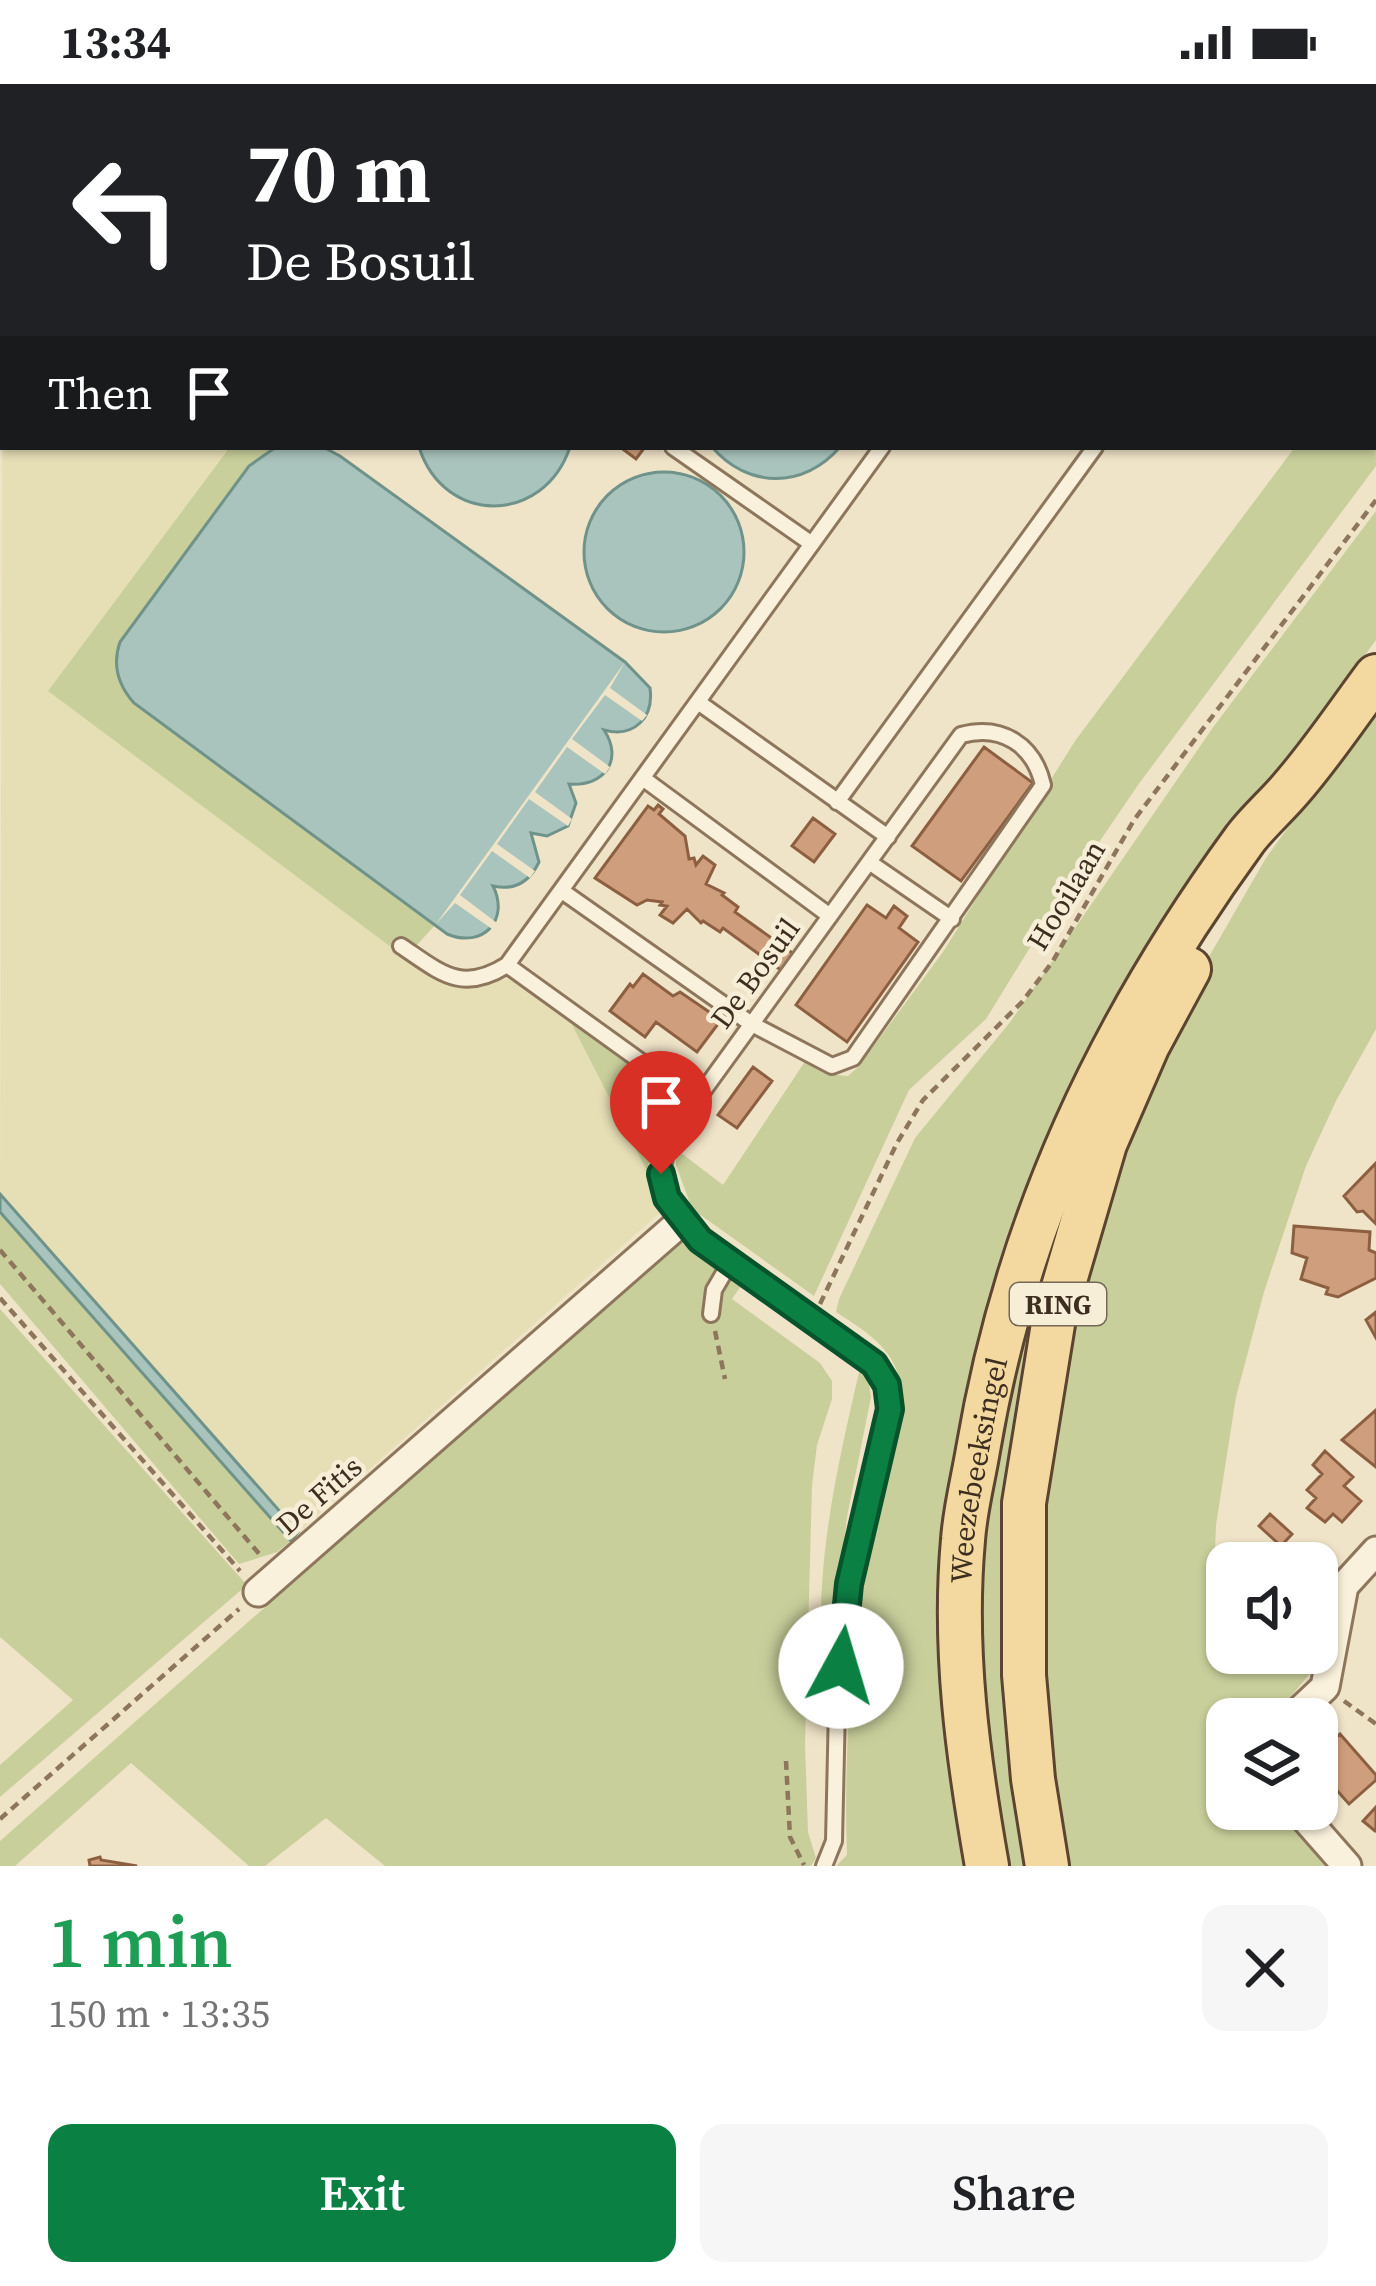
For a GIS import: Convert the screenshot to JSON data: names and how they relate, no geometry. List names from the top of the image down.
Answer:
{
  "streets": {
    "main road": ["RING", "Weezebeeksingel"],
    "street": ["De Fitis"],
    "lane": ["De Bosuil"],
    "path": ["Hooilaan"]
  },
  "crossings": [
    ["De Bosuil", "De Fitis"]
  ],
  "page": {
    "status": "13:34",
    "turn": ["70 m", "De Bosuil"],
    "then": "Then",
    "heading": ["1 min", "150 m · 13:35"],
    "buttons": ["Exit", "Share"]
  }
}
